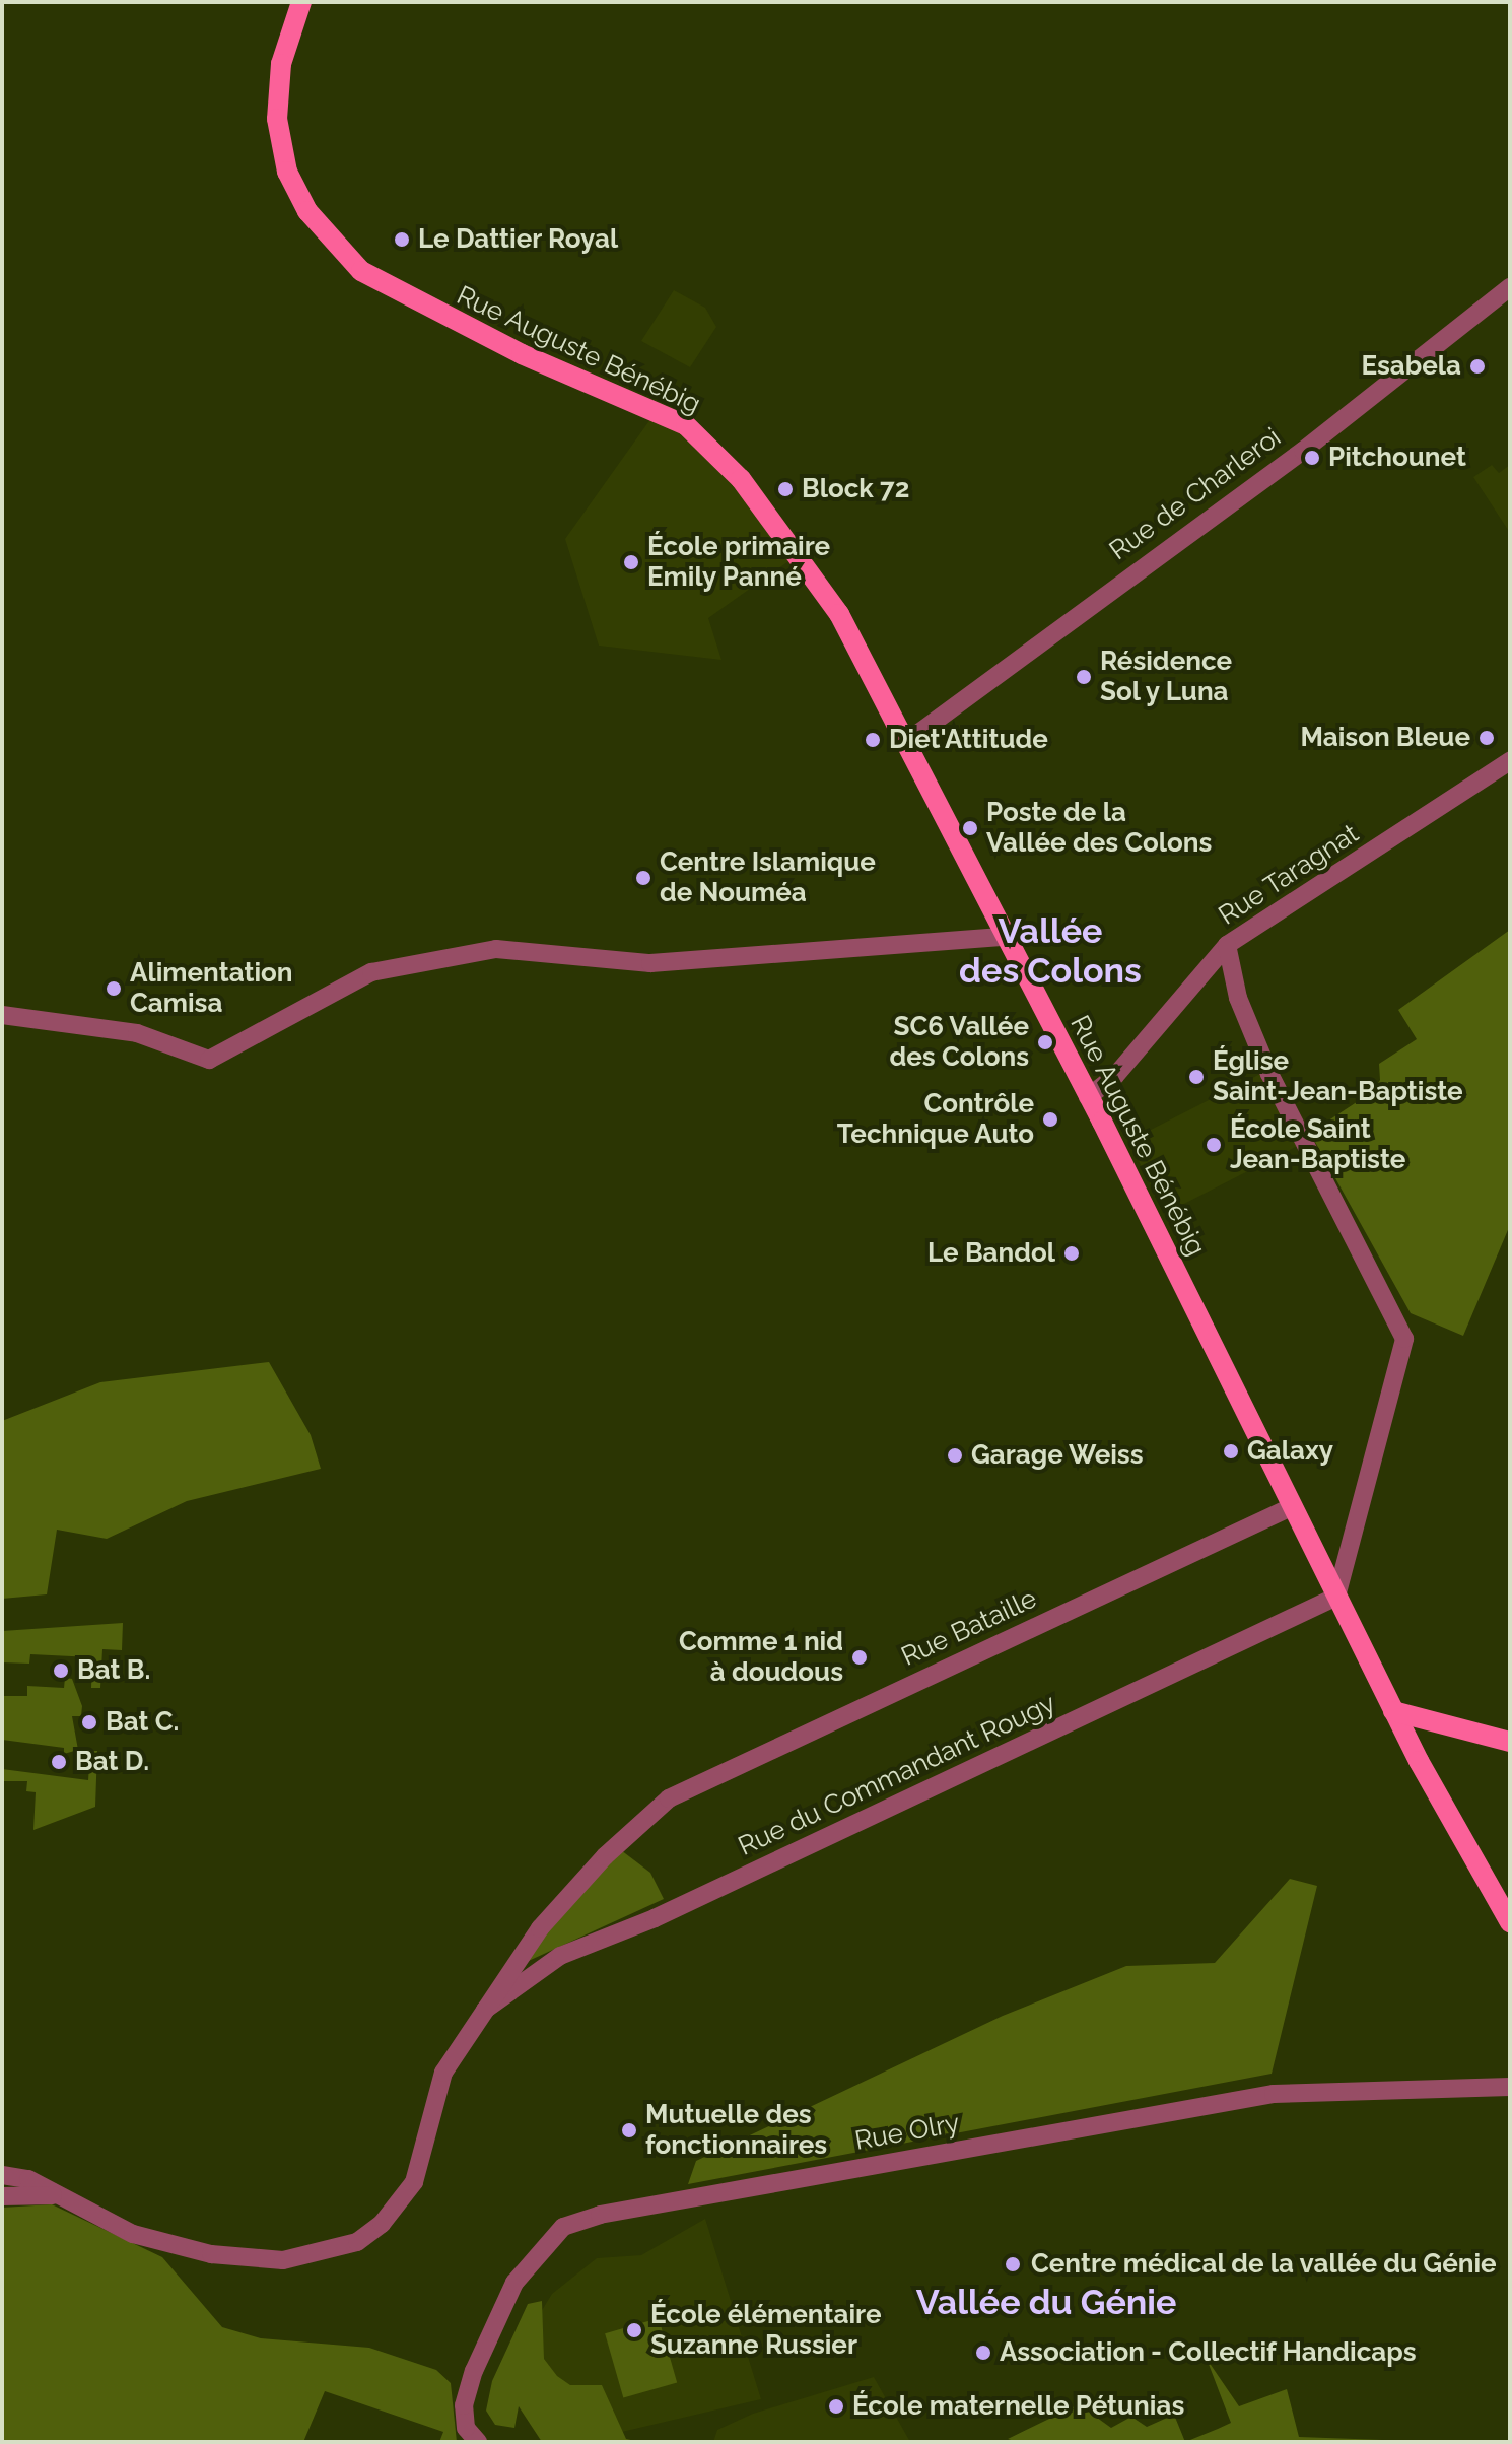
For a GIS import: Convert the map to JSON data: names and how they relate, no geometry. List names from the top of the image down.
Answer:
{
  "streets": {
    "main road": ["Rue Auguste Bénébig"],
    "street": [
      "Rue de Charleroi",
      "Rue Taragnat",
      "Rue Bataille",
      "Rue du Commandant Rougy",
      "Rue Olry"
    ]
  },
  "crossings": [
    ["Rue Auguste Bénébig", "Rue de Charleroi"],
    ["Rue Auguste Bénébig", "Rue Taragnat"],
    ["Rue Auguste Bénébig", "Rue Bataille"],
    ["Rue Auguste Bénébig", "Rue du Commandant Rougy"],
    ["Rue Bataille", "Rue du Commandant Rougy"]
  ],
  "districts": ["Vallée des Colons", "Vallée du Génie"],
  "places": [
    "Le Dattier Royal",
    "Esabela",
    "Pitchounet",
    "Block 72",
    "École primaire Emily Panné",
    "Résidence Sol y Luna",
    "Maison Bleue",
    "Diet'Attitude",
    "Poste de la Vallée des Colons",
    "Centre Islamique de Nouméa",
    "Alimentation Camisa",
    "SC6 Vallée des Colons",
    "Église Saint-Jean-Baptiste",
    "Contrôle Technique Auto",
    "École Saint Jean-Baptiste",
    "Le Bandol",
    "Galaxy",
    "Garage Weiss",
    "Comme 1 nid à doudous",
    "Bat B.",
    "Bat C.",
    "Bat D.",
    "Mutuelle des fonctionnaires",
    "Centre médical de la vallée du Génie",
    "École élémentaire Suzanne Russier",
    "Association - Collectif Handicaps",
    "École maternelle Pétunias"
  ]
}
